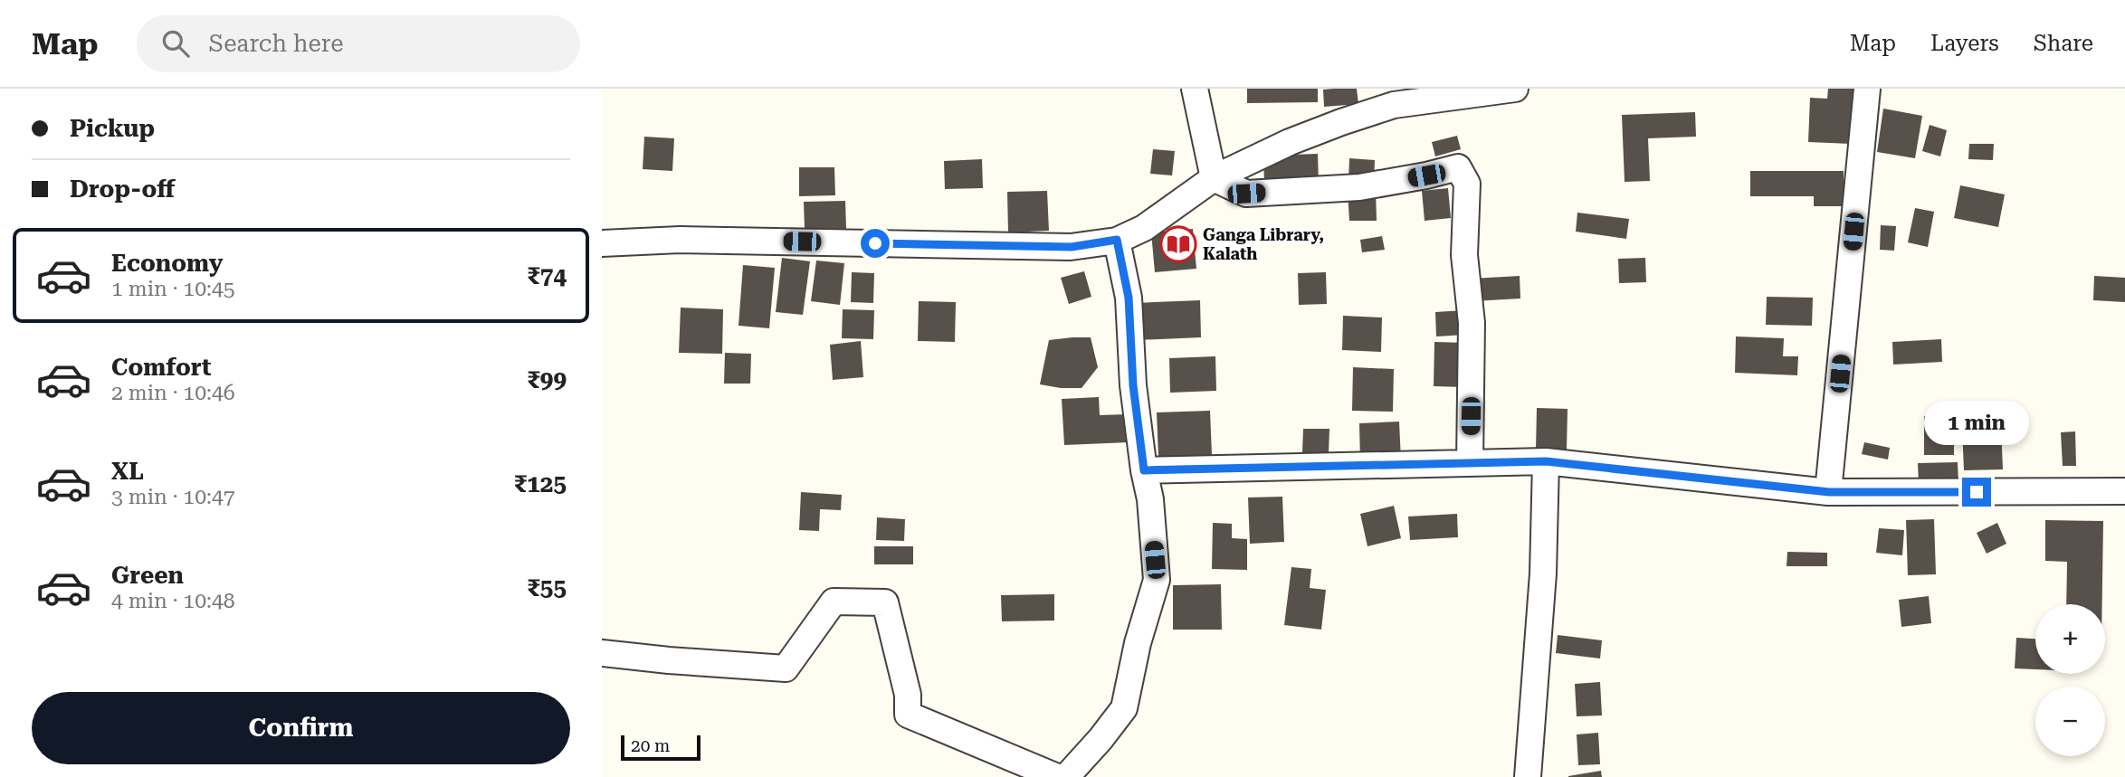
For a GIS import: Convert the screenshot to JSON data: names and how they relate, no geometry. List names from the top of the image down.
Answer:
{
  "places": {
    "library": ["Ganga Library, Kalath"]
  },
  "scale_bar": "20 m",
  "page": {
    "header": "Map",
    "search": "Search here",
    "nav": ["Map", "Layers", "Share"],
    "banner": ["Pickup", "Drop-off"],
    "list": [
      {
        "name": "Economy",
        "note": "1 min · 10:45",
        "value": "₹74"
      },
      {
        "name": "Comfort",
        "note": "2 min · 10:46",
        "value": "₹99"
      },
      {
        "name": "XL",
        "note": "3 min · 10:47",
        "value": "₹125"
      },
      {
        "name": "Green",
        "note": "4 min · 10:48",
        "value": "₹55"
      }
    ],
    "bubble": "1 min",
    "map_buttons": ["+", "−"],
    "buttons": "Confirm",
    "scale": "20 m"
  }
}
